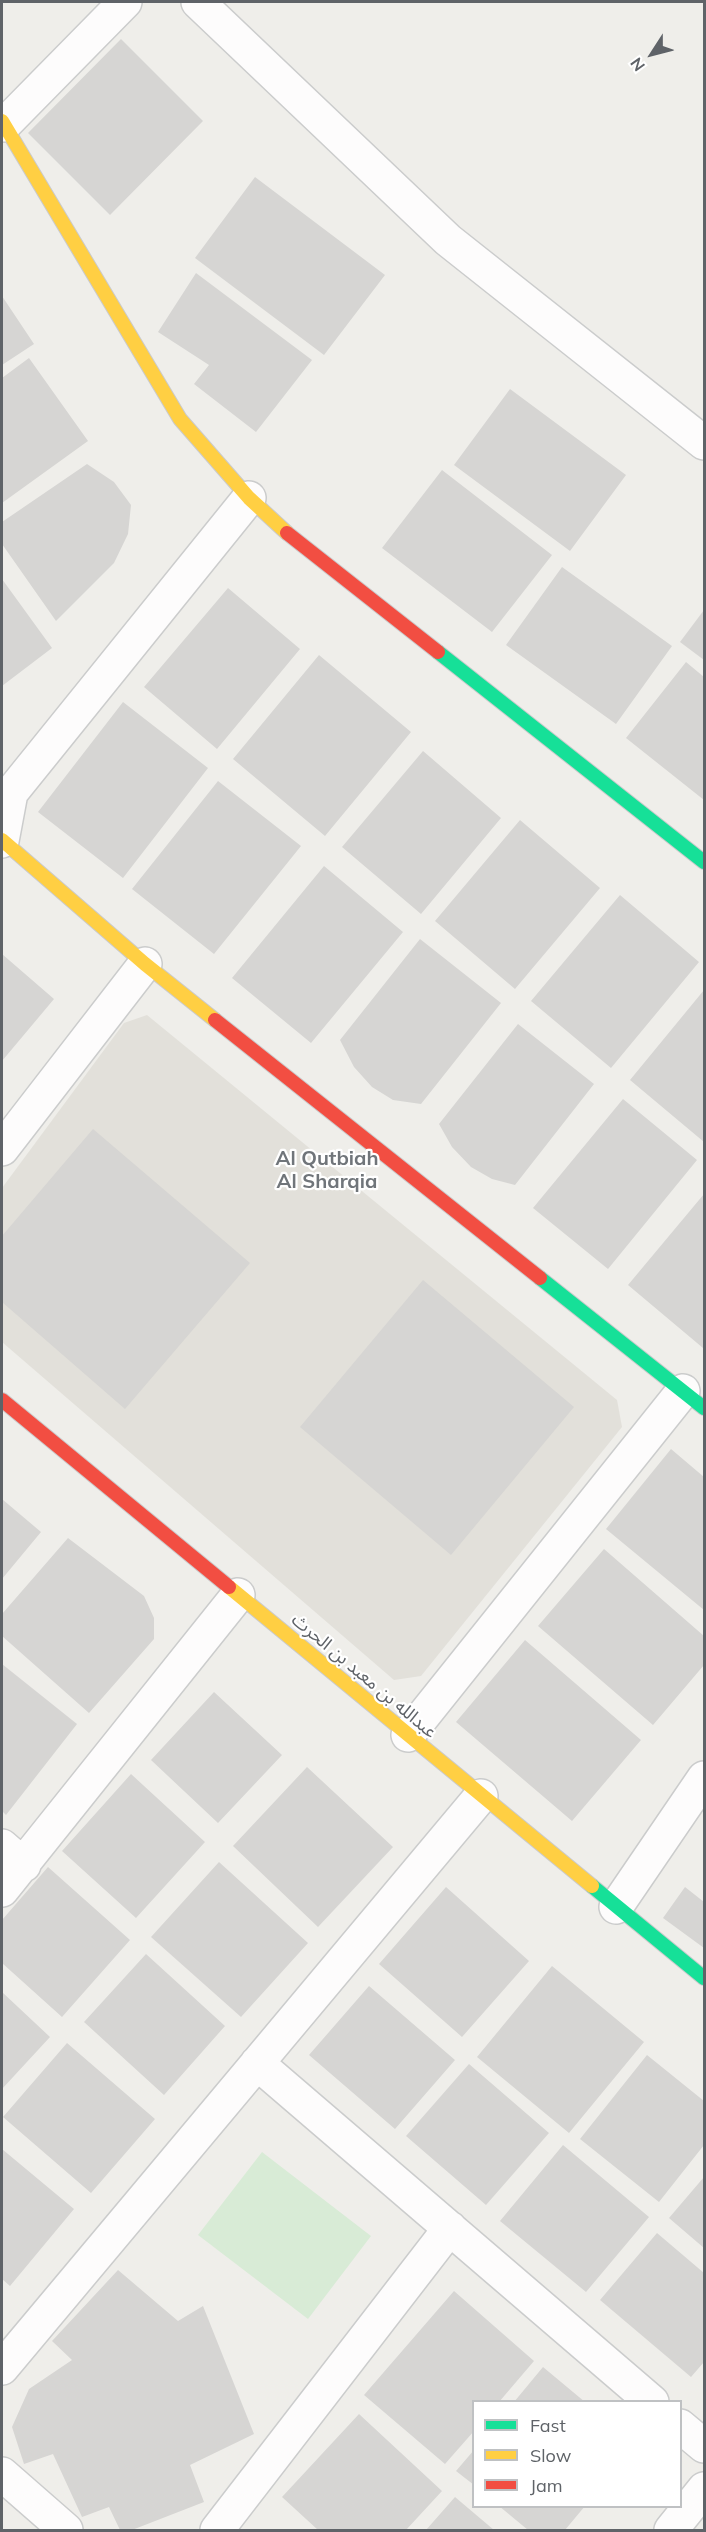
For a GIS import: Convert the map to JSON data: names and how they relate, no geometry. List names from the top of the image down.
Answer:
{
  "streets": {
    "street": ["عبدالله بن معبد بن الحرث"]
  },
  "districts": ["Al Qutbiah Al Sharqia"],
  "legend": ["Fast", "Slow", "Jam"],
  "north": "bottom left"
}
